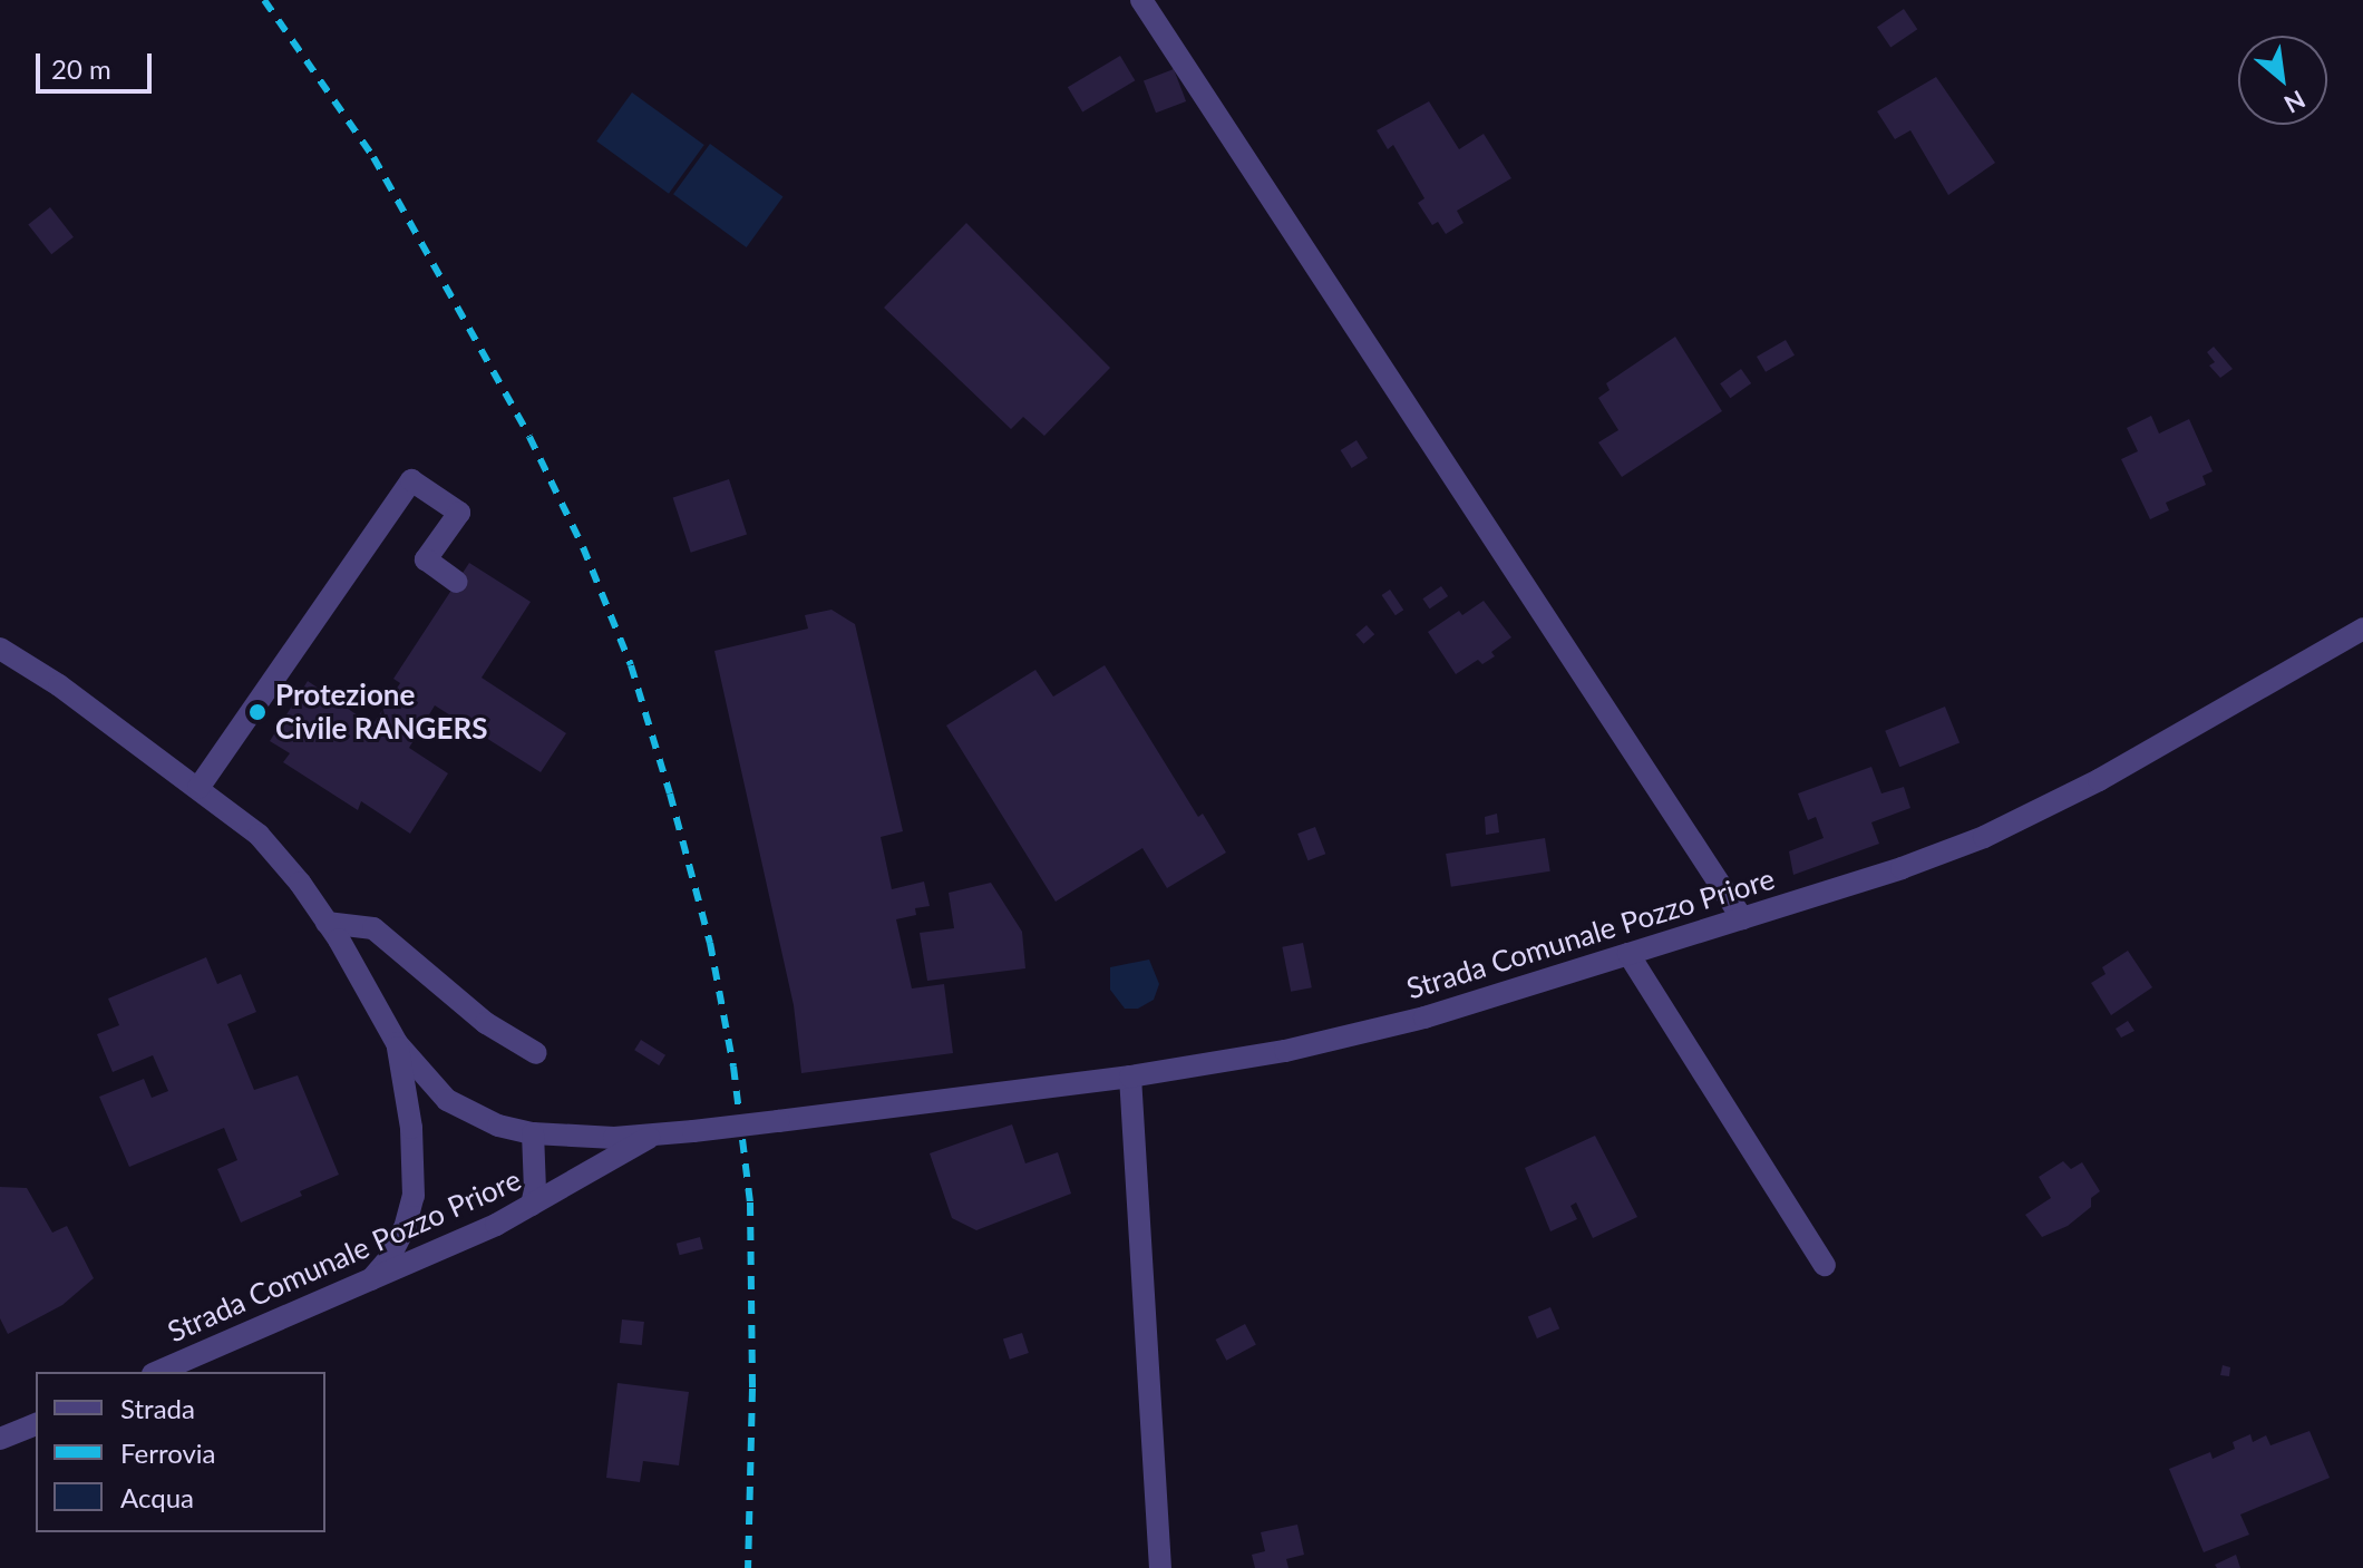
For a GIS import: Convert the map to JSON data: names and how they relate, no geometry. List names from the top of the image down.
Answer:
{
  "streets": {
    "street": ["Strada Comunale Pozzo Priore"]
  },
  "places": ["Protezione Civile RANGERS"],
  "legend": ["Strada", "Ferrovia", "Acqua"],
  "scale_bar": "20 m",
  "north": "bottom right"
}
